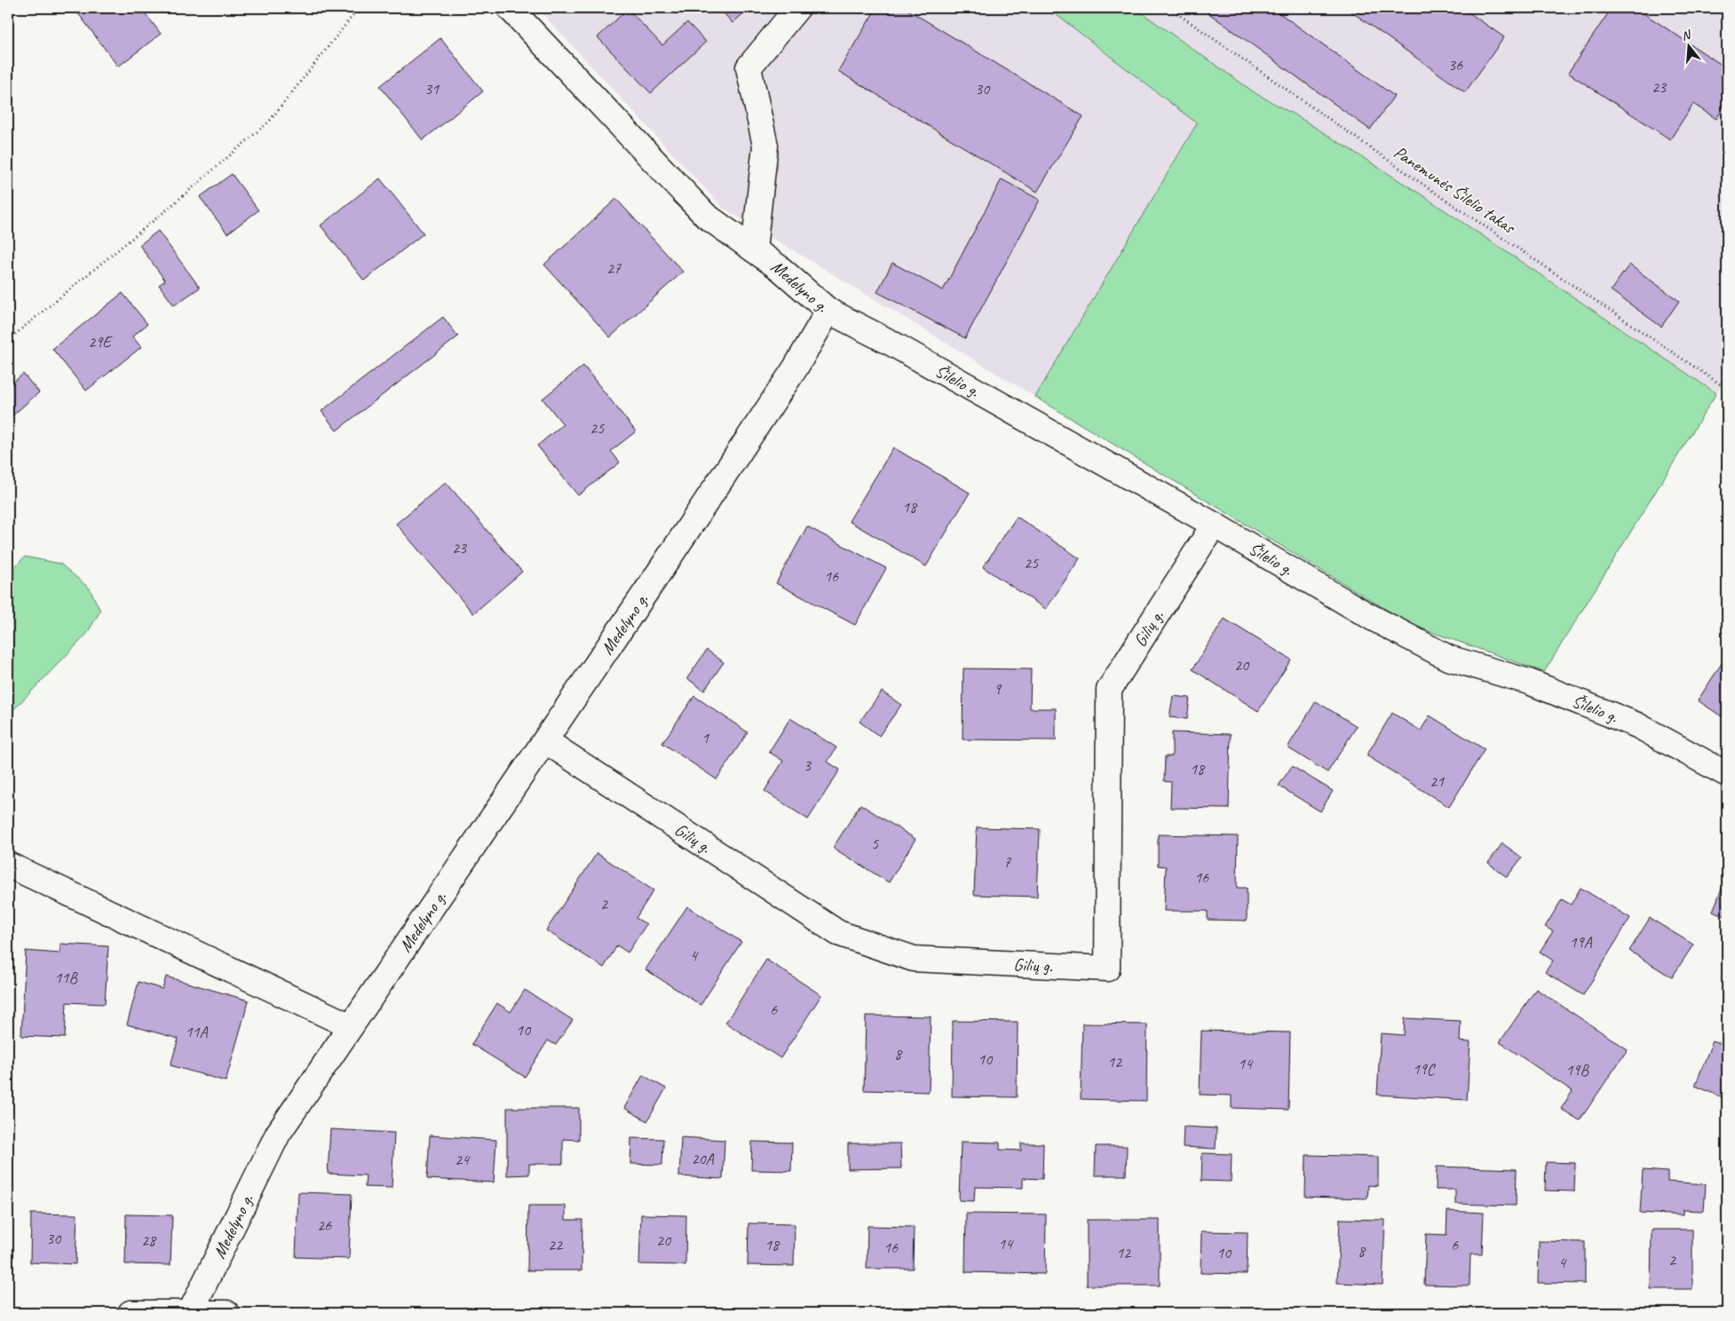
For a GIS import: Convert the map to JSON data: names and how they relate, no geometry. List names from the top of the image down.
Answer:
{
  "streets": {
    "street": ["Medelyno g.", "Šilelio g.", "Gilių g."],
    "path": ["Panemunės Šilelio takas"]
  },
  "crossings": [
    ["Medelyno g.", "Šilelio g."],
    ["Medelyno g.", "Gilių g."],
    ["Šilelio g.", "Gilių g."]
  ],
  "house_numbers": [
    "36",
    "23",
    "31",
    "30",
    "27",
    "29E",
    "25",
    "18",
    "23",
    "25",
    "16",
    "20",
    "9",
    "1",
    "3",
    "18",
    "21",
    "5",
    "7",
    "16",
    "2",
    "19A",
    "4",
    "11B",
    "6",
    "10",
    "11A",
    "8",
    "10",
    "12",
    "14",
    "19C",
    "19B",
    "20A",
    "24",
    "26",
    "30",
    "28",
    "20",
    "14",
    "22",
    "18",
    "6",
    "16",
    "8",
    "12",
    "10",
    "2",
    "4"
  ],
  "north": "top"
}
